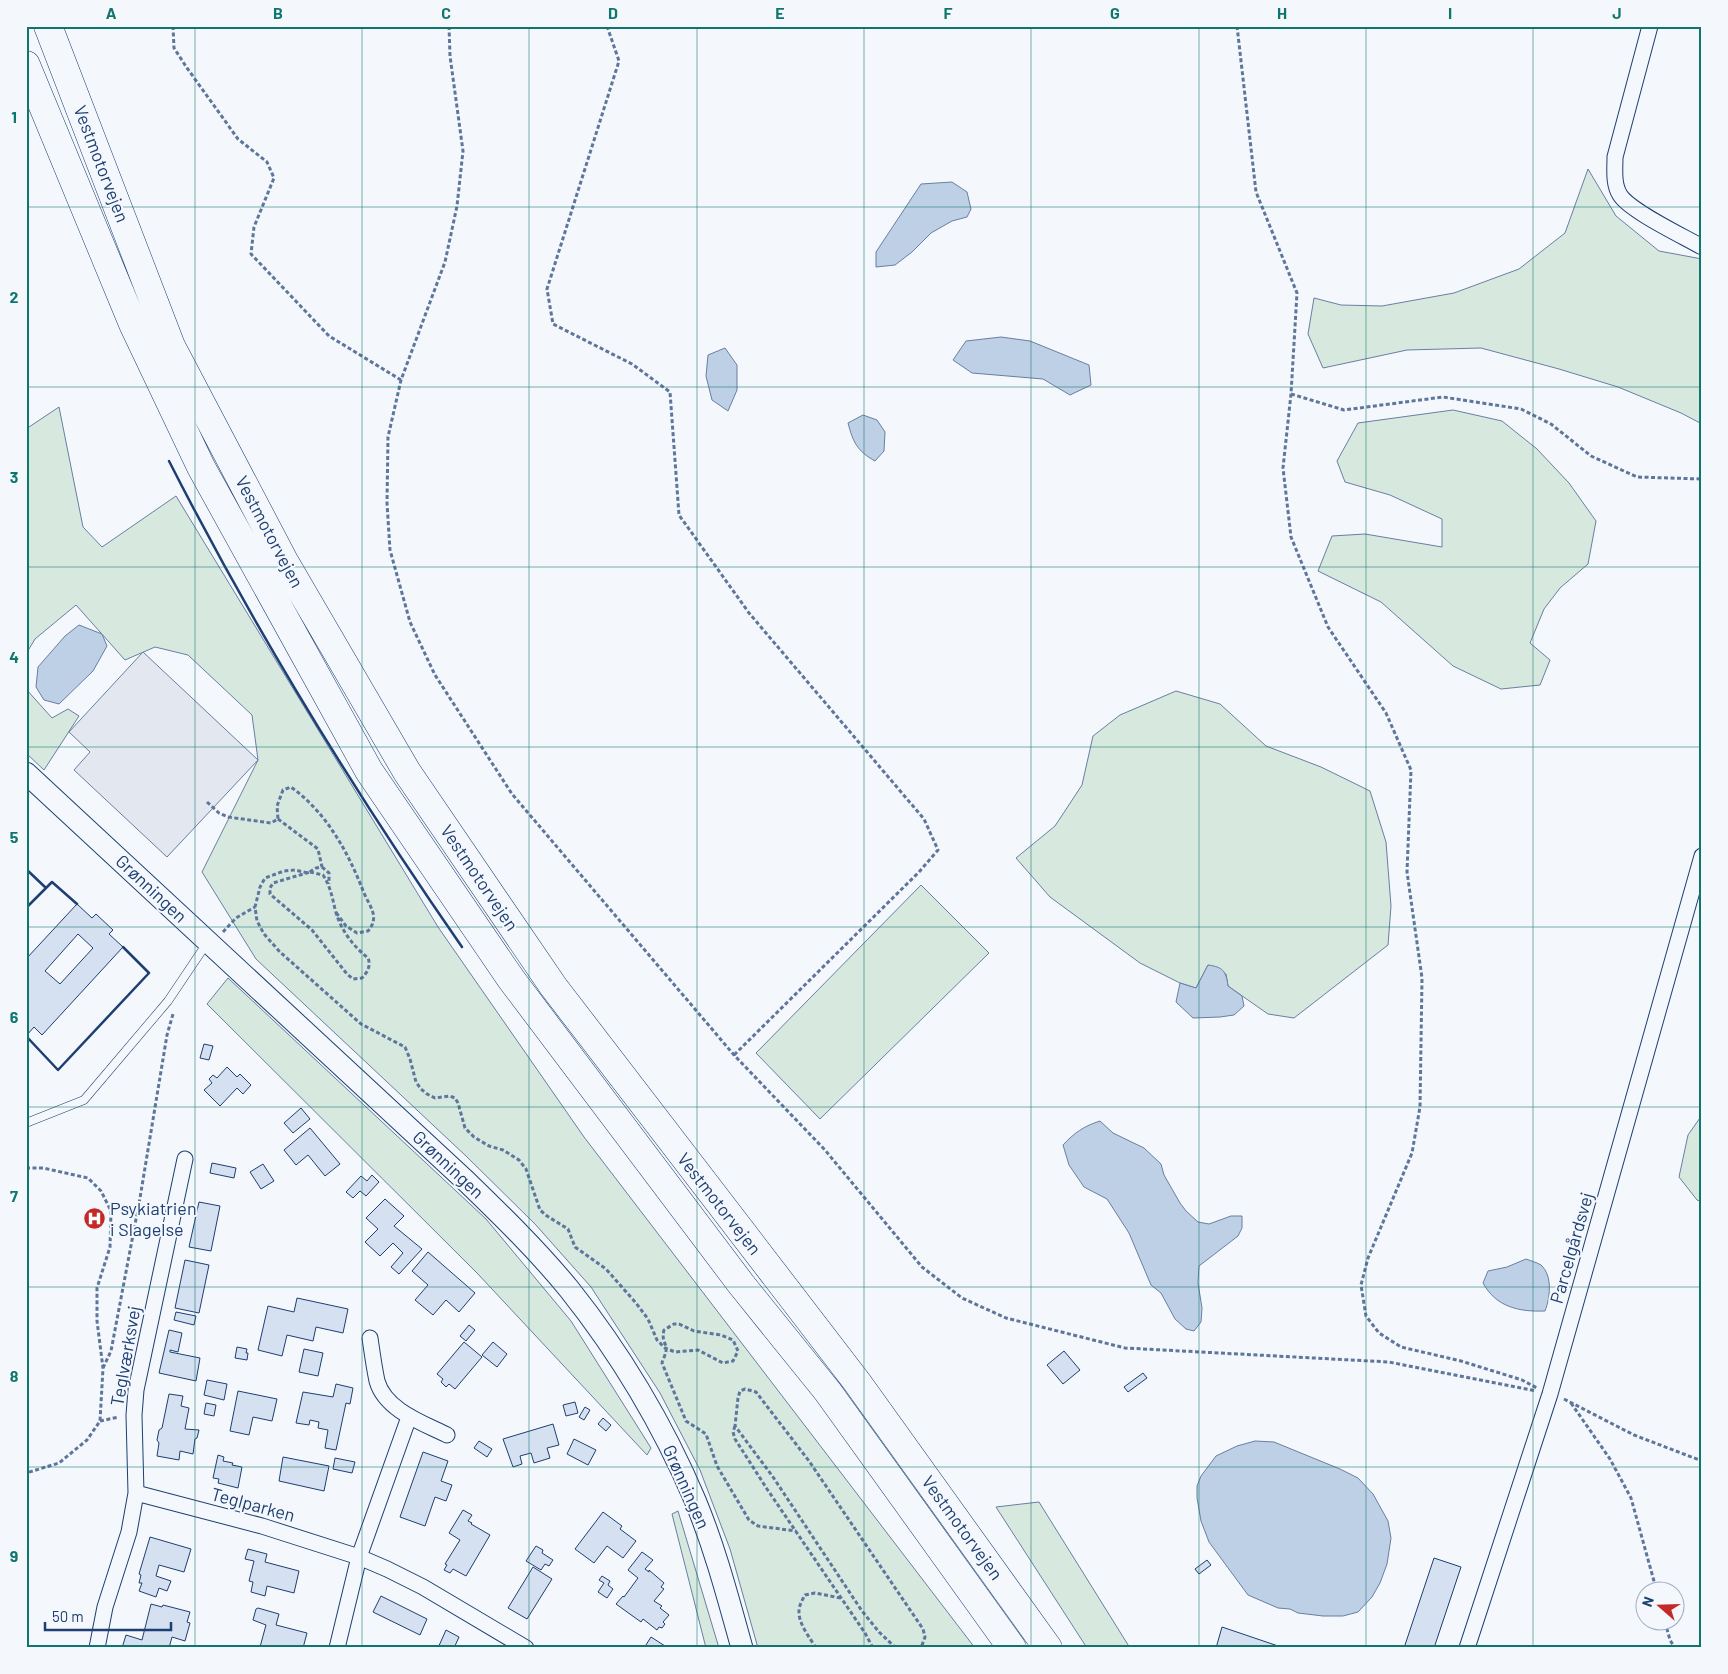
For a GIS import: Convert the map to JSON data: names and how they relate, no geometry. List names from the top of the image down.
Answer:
{
  "streets": {
    "highway": ["Vestmotorvejen"],
    "main road": ["Grønningen"],
    "street": ["Parcelgårdsvej", "Teglværksvej", "Teglparken"]
  },
  "crossings": [
    ["Teglværksvej", "Teglparken"]
  ],
  "places": {
    "hospital": ["Psykiatrien i Slagelse"]
  },
  "scale_bar": "50 m",
  "north": "left",
  "grid": {
    "columns": [
      "A",
      "B",
      "C",
      "D",
      "E",
      "F",
      "G",
      "H",
      "I",
      "J"
    ],
    "rows": [
      "1",
      "2",
      "3",
      "4",
      "5",
      "6",
      "7",
      "8",
      "9"
    ]
  }
}
